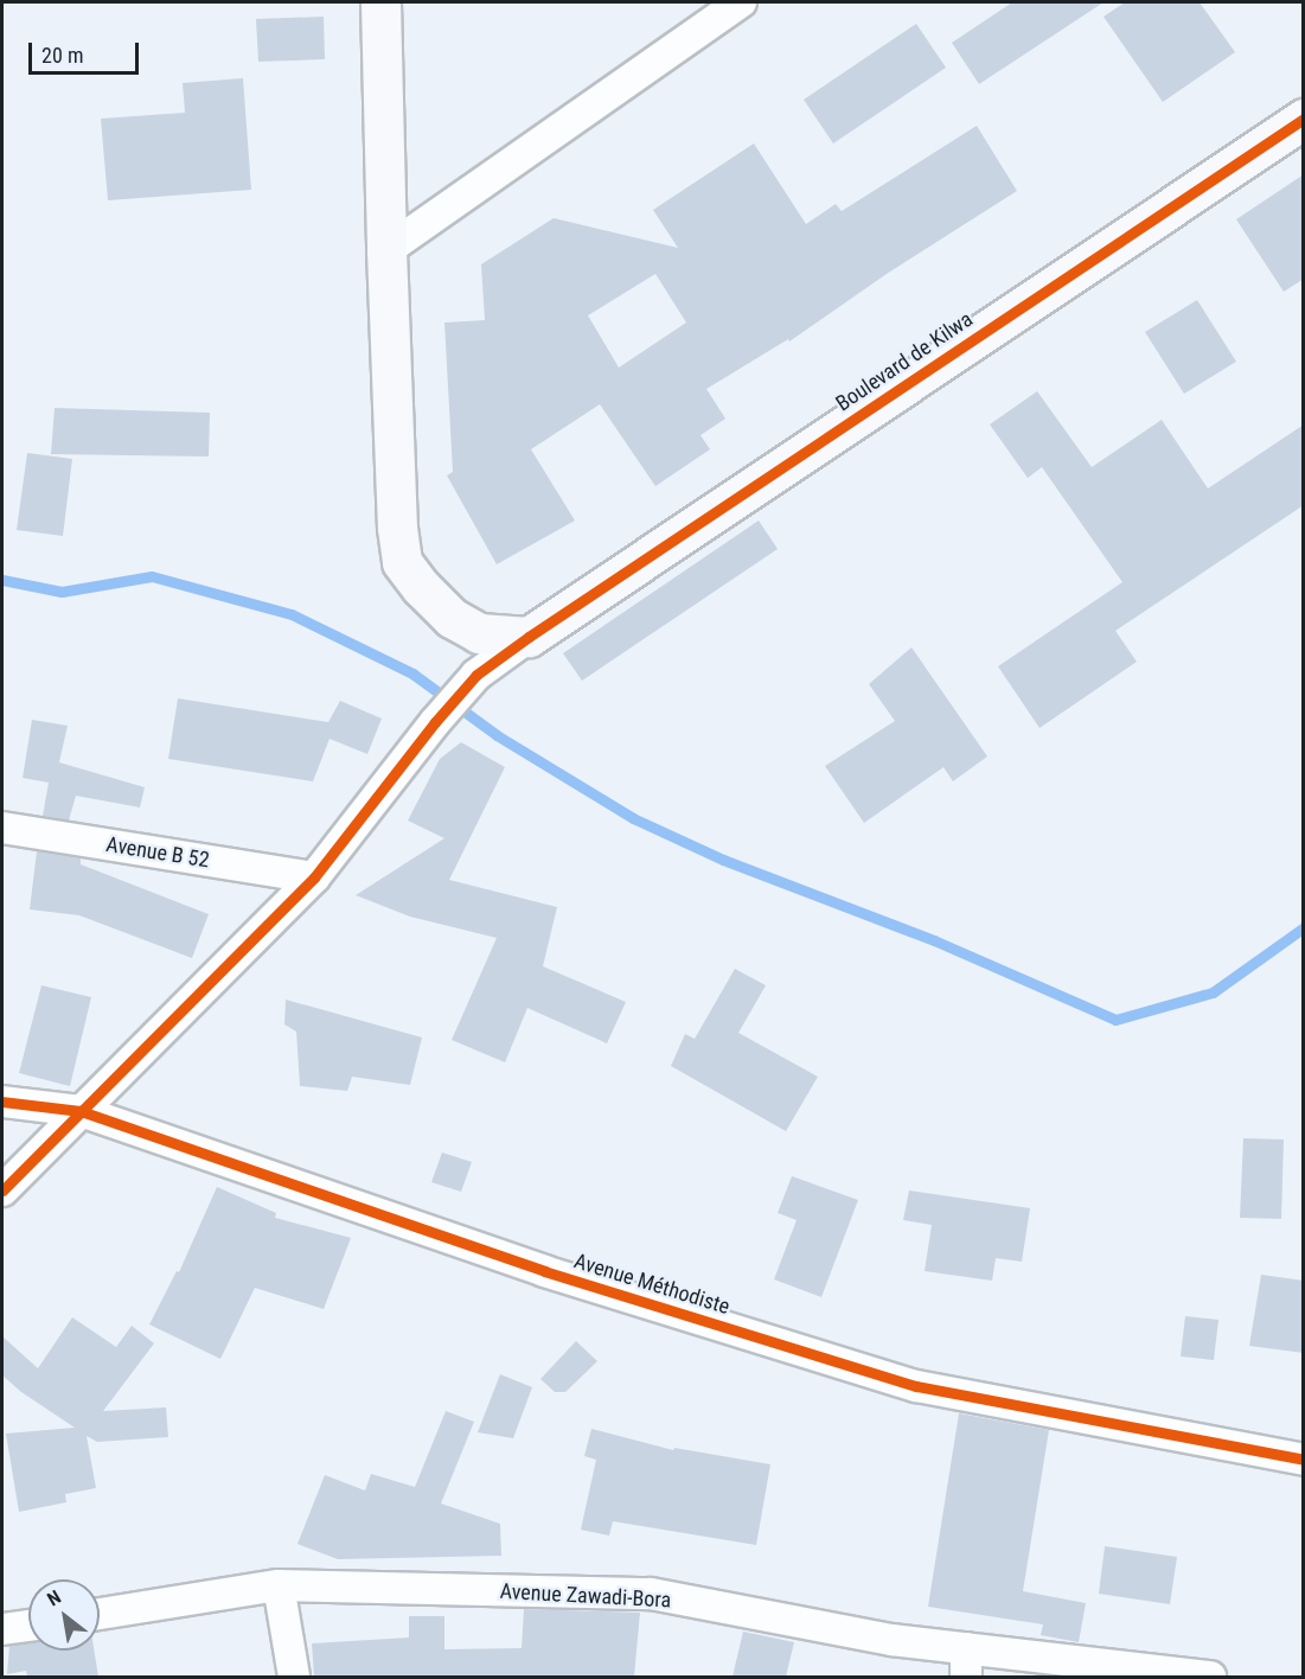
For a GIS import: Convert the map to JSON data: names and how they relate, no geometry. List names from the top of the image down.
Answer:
{
  "streets": {
    "street": [
      "Boulevard de Kilwa",
      "Avenue B 52",
      "Avenue Méthodiste",
      "Avenue Zawadi-Bora"
    ]
  },
  "scale_bar": "20 m",
  "north": "top left"
}
